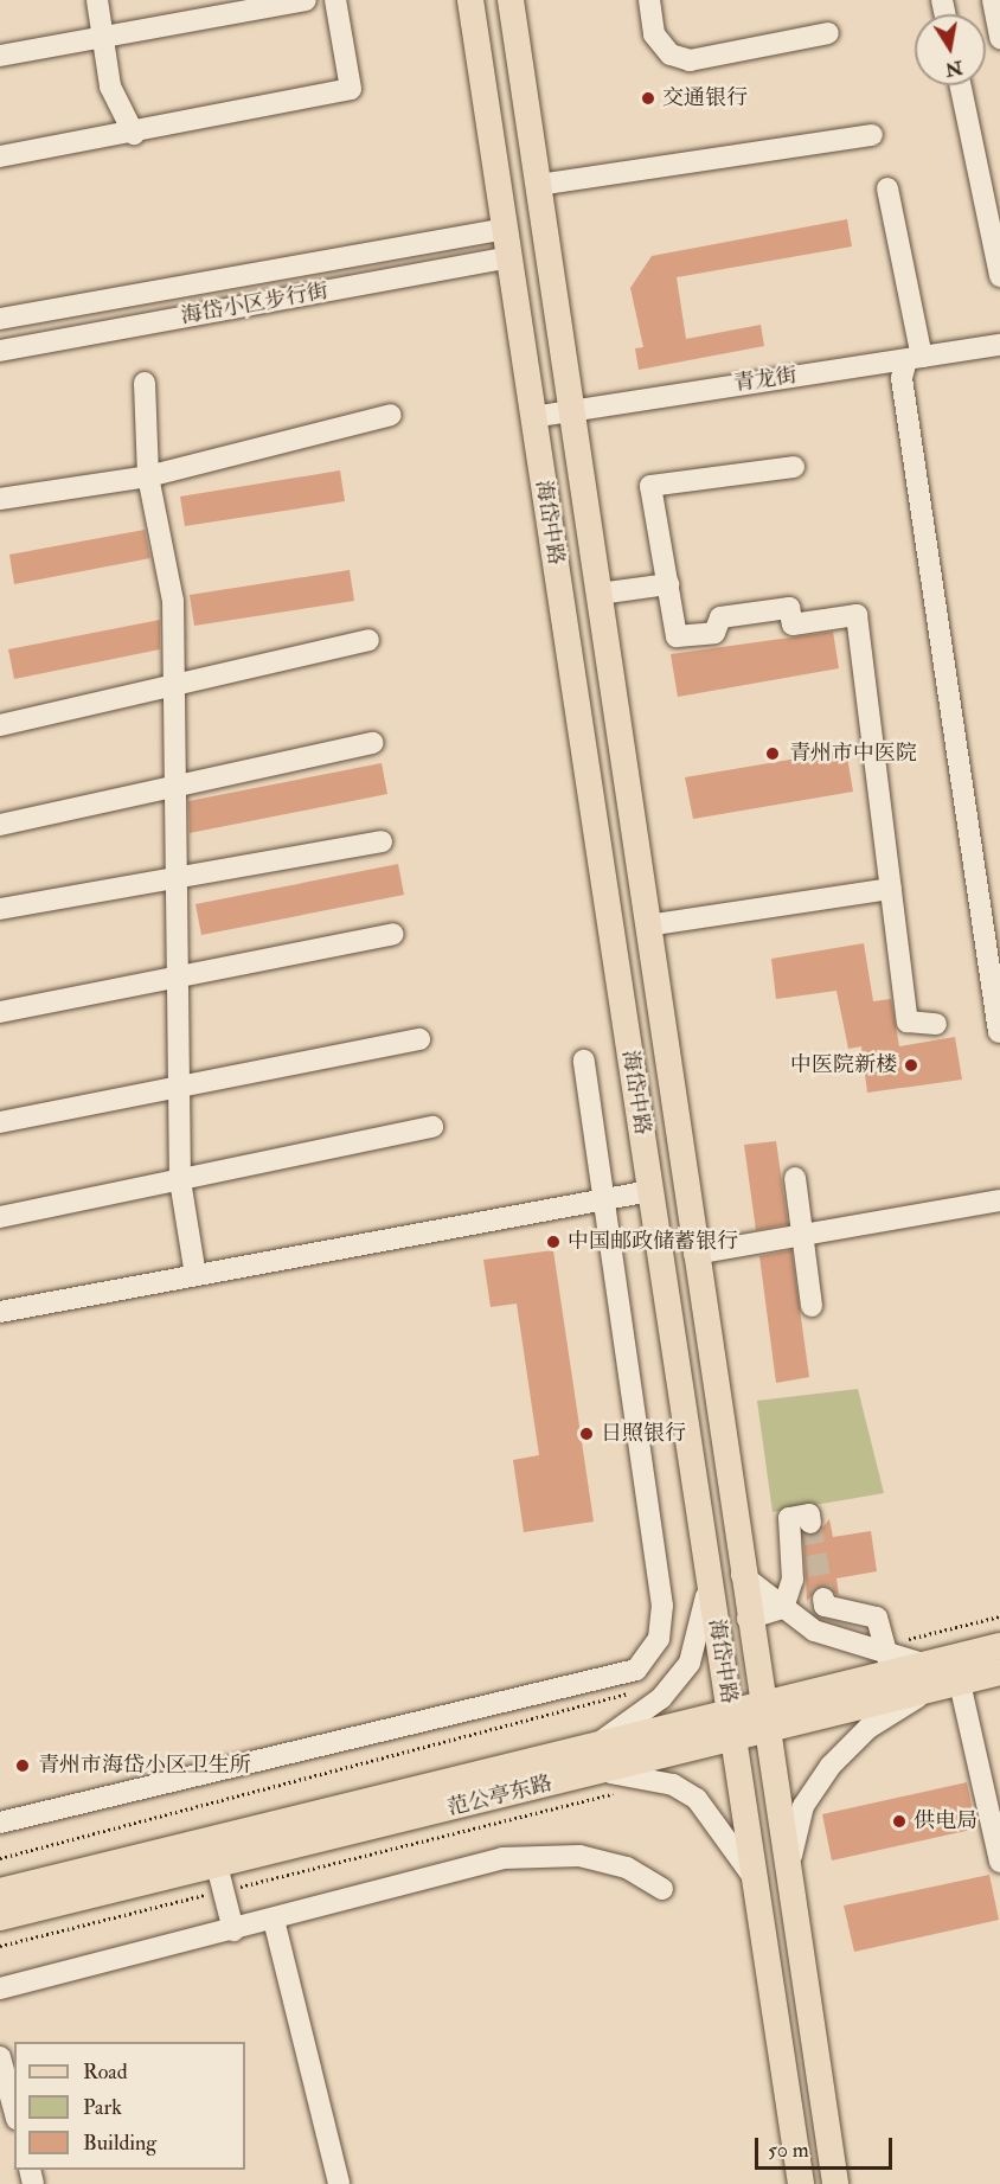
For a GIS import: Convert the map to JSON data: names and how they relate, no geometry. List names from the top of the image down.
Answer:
{
  "streets": {
    "main road": ["海岱中路", "范公亭东路"],
    "street": ["海岱小区步行街", "青龙街"]
  },
  "crossings": [
    ["海岱小区步行街", "海岱中路"],
    ["青龙街", "海岱中路"],
    ["海岱中路", "范公亭东路"]
  ],
  "places": [
    "交通银行",
    "青州市中医院",
    "中医院新楼",
    "中国邮政储蓄银行",
    "日照银行",
    "青州市海岱小区卫生所",
    "供电局"
  ],
  "legend": ["Road", "Park", "Building"],
  "scale_bar": "50 m",
  "north": "bottom"
}
